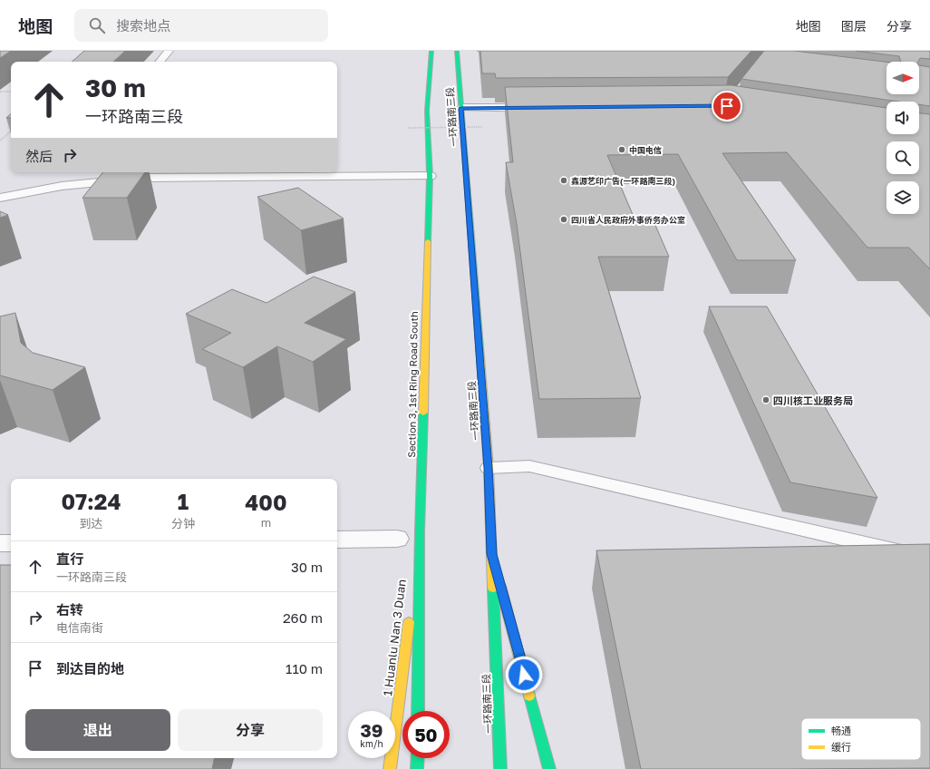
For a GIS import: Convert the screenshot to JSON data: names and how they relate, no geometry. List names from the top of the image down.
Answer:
{
  "streets": {
    "main road": ["一环路南三段", "Section 3, 1st Ring Road South", "1 Huanlu Nan 3 Duan"]
  },
  "crossings": [
    ["Section 3, 1st Ring Road South", "1 Huanlu Nan 3 Duan"]
  ],
  "places": [
    "中国电信",
    "鑫源艺印广告(一环路南三段)",
    "四川省人民政府外事侨务办公室",
    "四川核工业服务局"
  ],
  "legend": ["畅通", "缓行"],
  "north": "right",
  "page": {
    "header": "地图",
    "search": "搜索地点",
    "nav": ["地图", "图层", "分享"],
    "turn": ["30 m", "一环路南三段"],
    "then": "然后",
    "eta": [
      "07:24",
      "到达",
      "1",
      "分钟",
      "400",
      "m"
    ],
    "list": [
      {
        "name": "直行",
        "note": "一环路南三段",
        "value": "30 m"
      },
      {
        "name": "右转",
        "note": "电信南街",
        "value": "260 m"
      },
      {
        "name": "到达目的地",
        "value": "110 m"
      }
    ],
    "buttons": ["退出", "分享"],
    "speed": "39 km/h",
    "limit": "50"
  }
}
